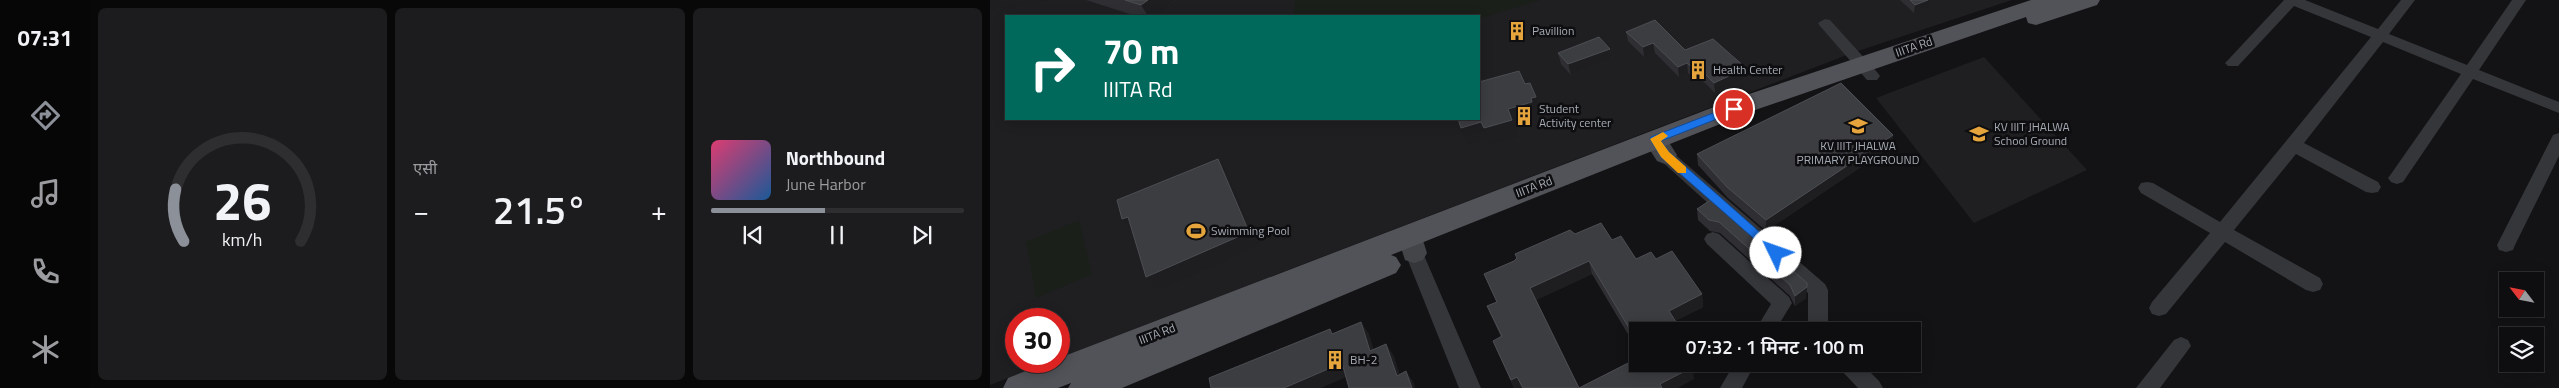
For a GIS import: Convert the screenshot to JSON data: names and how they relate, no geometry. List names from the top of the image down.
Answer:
{
  "streets": {
    "main road": ["IIITA Rd"]
  },
  "places": {
    "building": [
      "Pavillion",
      "Health Center",
      "Student Activity center",
      "BH-2"
    ],
    "school or university": ["KV IIIT JHALWA PRIMARY PLAYGROUND", "KV IIIT JHALWA School Ground"],
    "sports": ["Swimming Pool"]
  },
  "north": "top left",
  "page": {
    "tabs": "07:31",
    "tile": "एसी",
    "turn": ["70 m", "IIITA Rd"],
    "song": ["Northbound", "June Harbor"],
    "heat": ["−", "21.5°", "+"],
    "limit": "30",
    "trip": "07:32 · 1 मिनट · 100 m",
    "gauge": ["26", "km/h"]
  }
}
